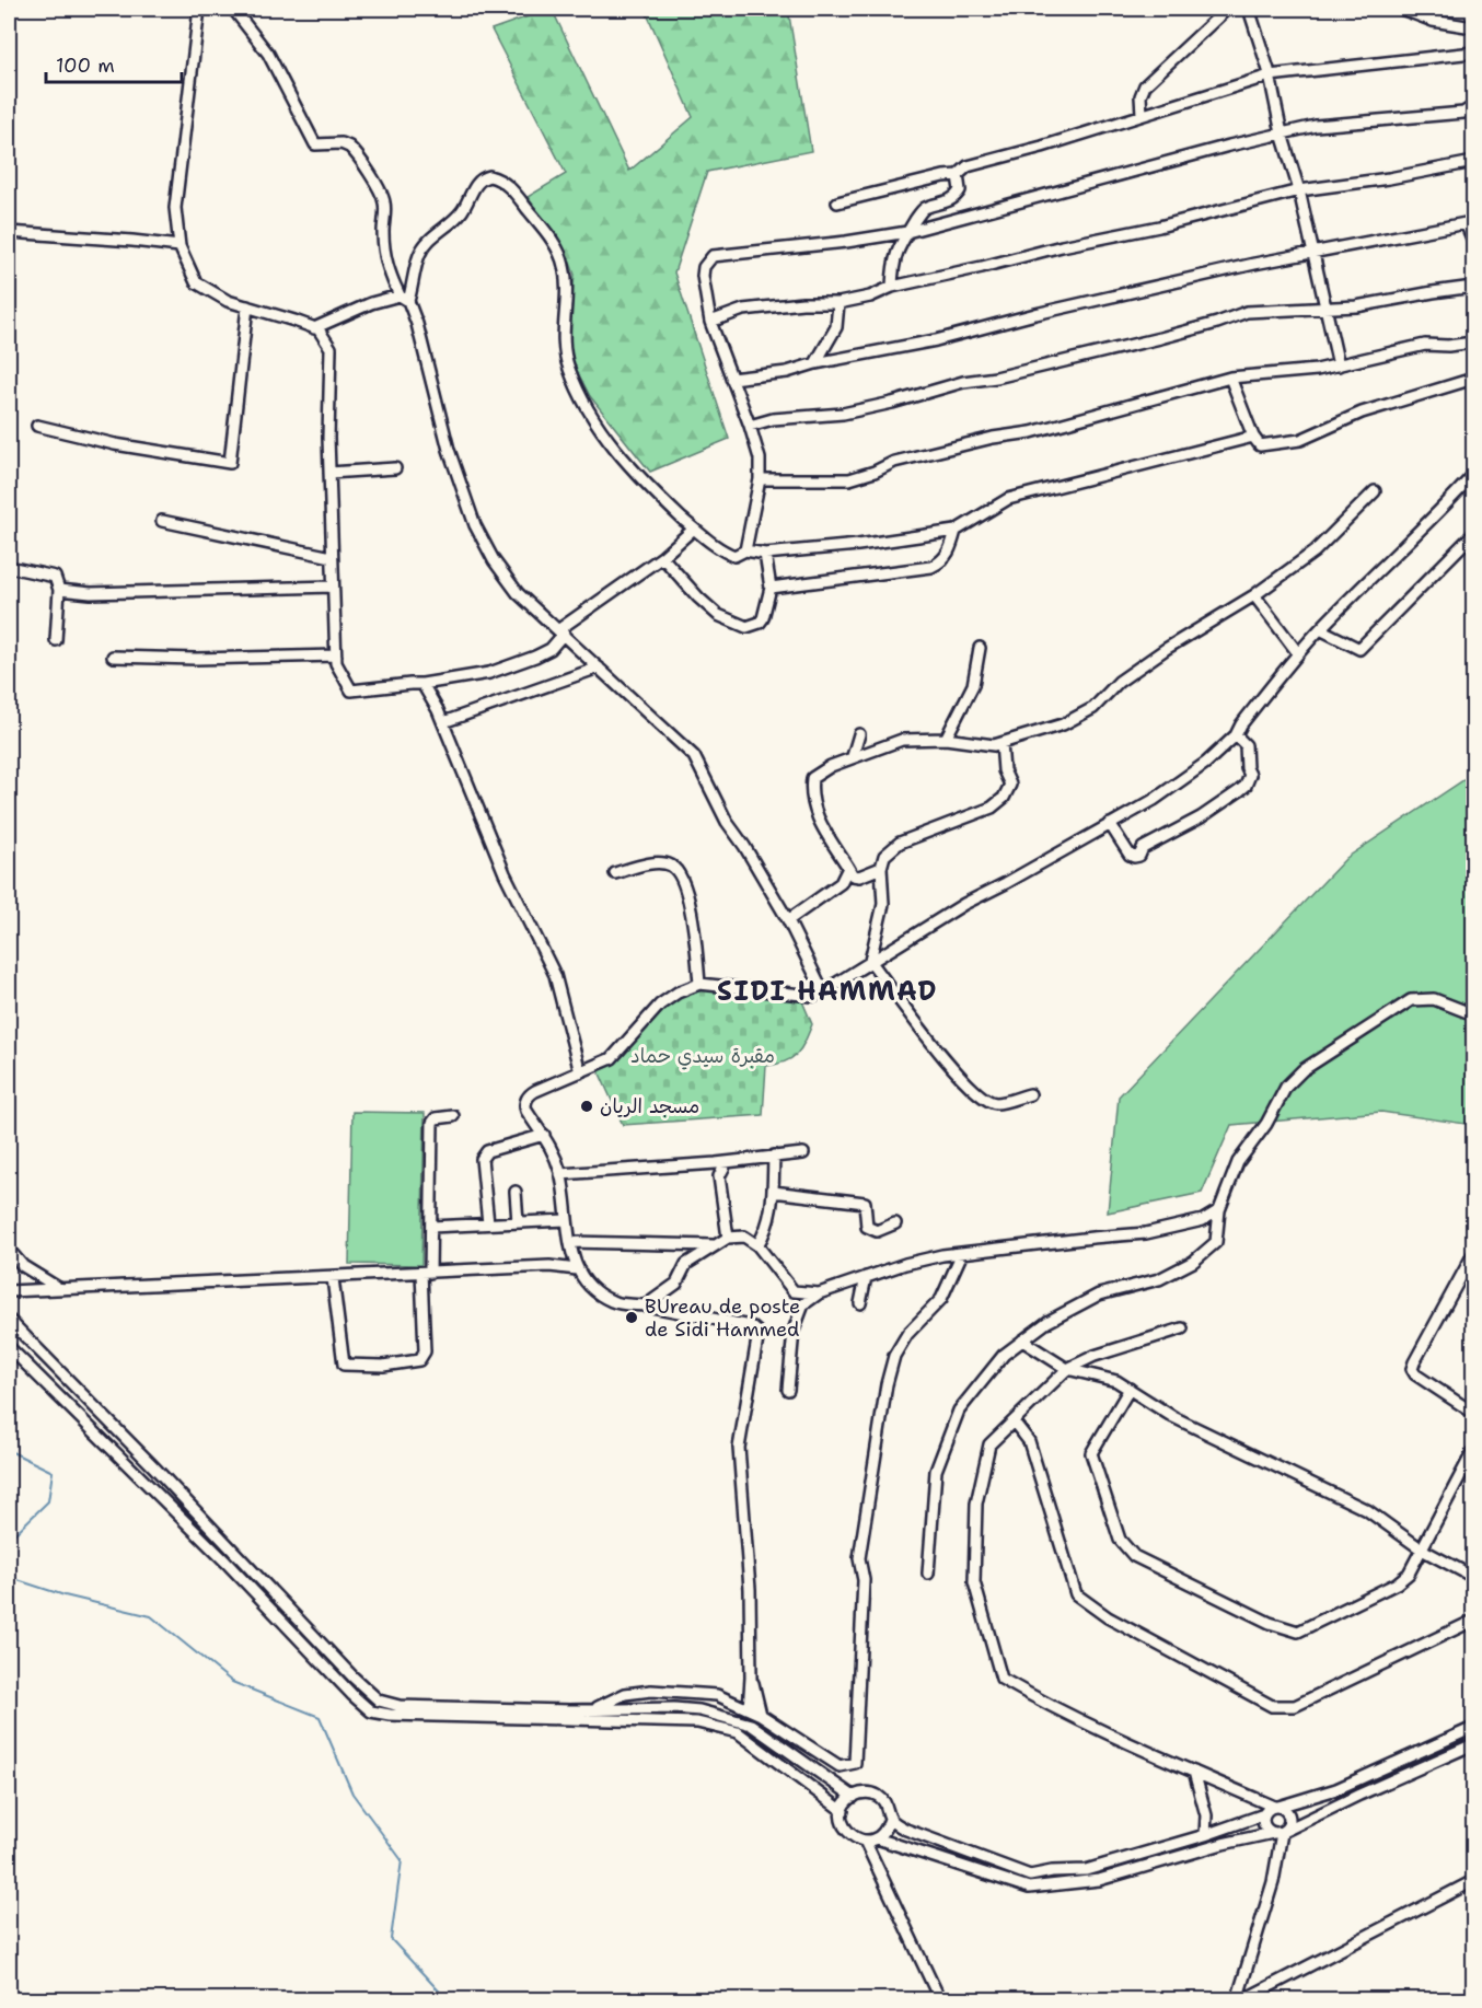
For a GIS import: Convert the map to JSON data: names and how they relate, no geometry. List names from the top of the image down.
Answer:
{
  "districts": ["SIDI HAMMAD"],
  "parks": ["مقبرة سيدي حماد"],
  "places": ["مسجد الريان", "BUreau de poste de Sidi Hammed"],
  "scale_bar": "100 m"
}
